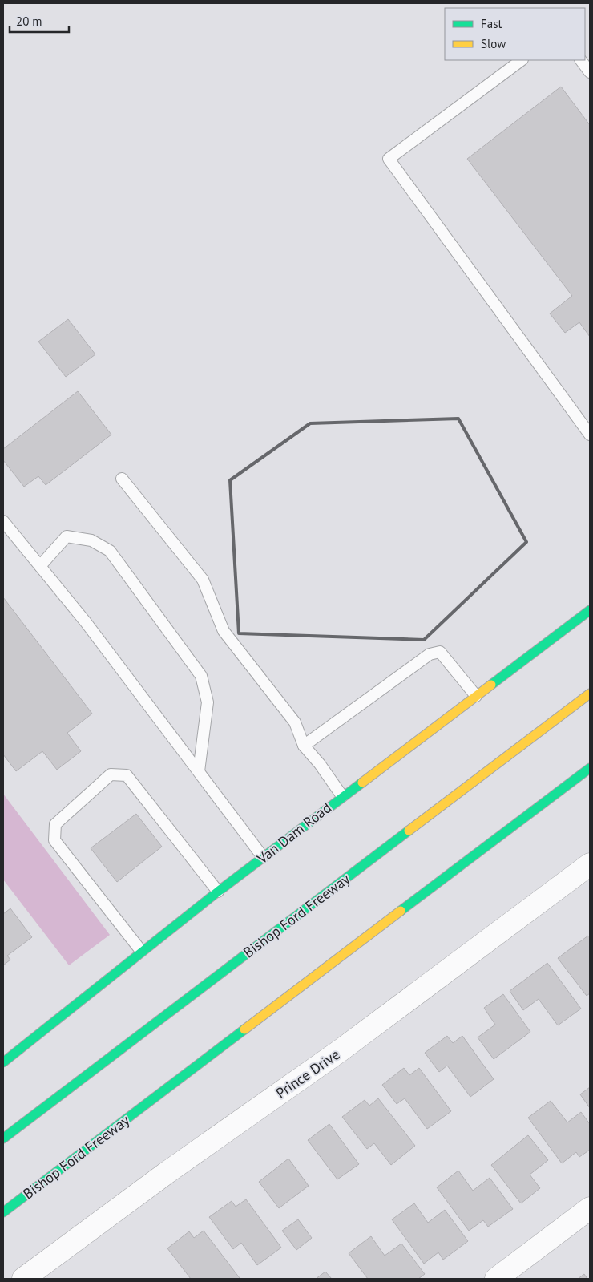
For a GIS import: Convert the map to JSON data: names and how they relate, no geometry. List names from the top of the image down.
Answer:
{
  "streets": {
    "main road": ["Van Dam Road", "Bishop Ford Freeway"],
    "street": ["Prince Drive"]
  },
  "legend": ["Fast", "Slow"],
  "scale_bar": "20 m"
}
